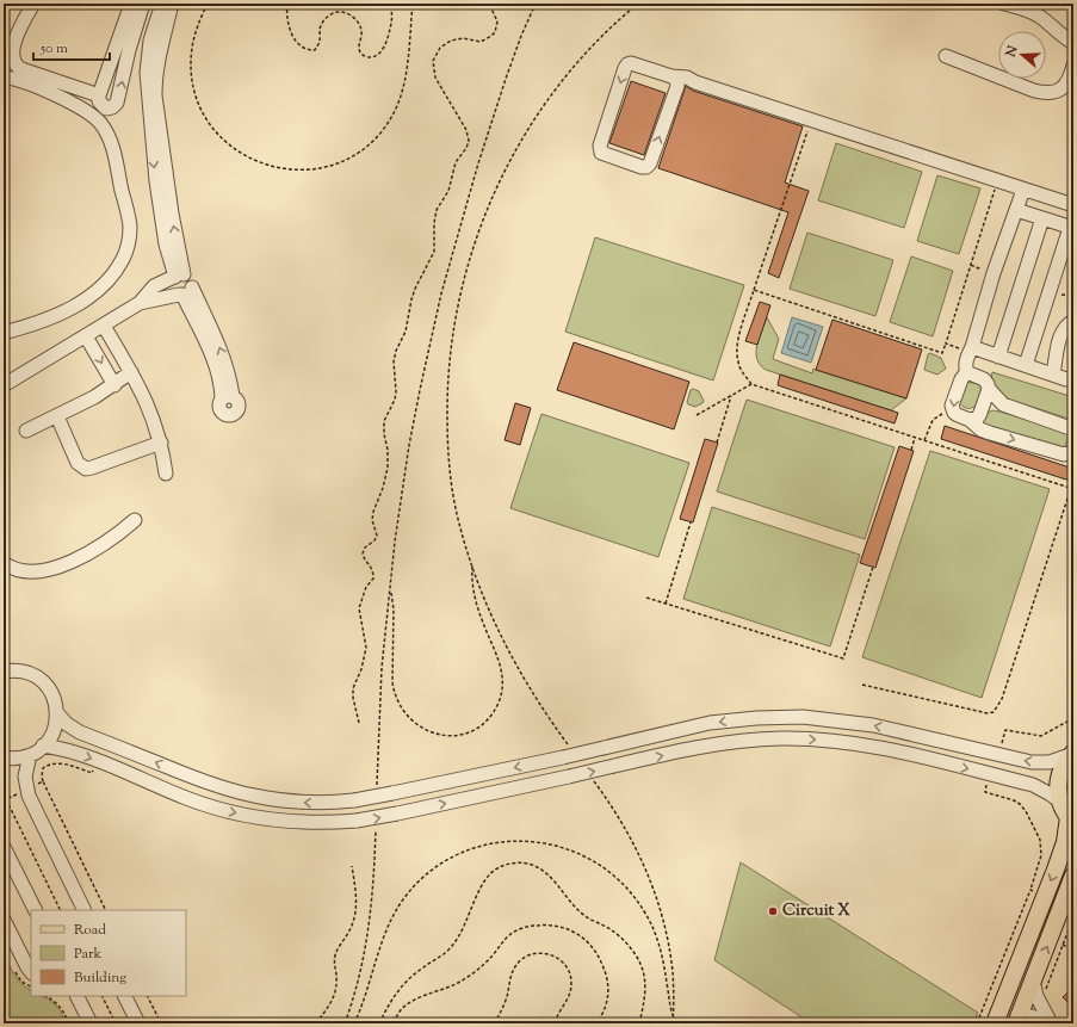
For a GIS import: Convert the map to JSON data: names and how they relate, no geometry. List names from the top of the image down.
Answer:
{
  "places": ["Circuit X"],
  "legend": ["Road", "Park", "Building"],
  "scale_bar": "50 m",
  "north": "left"
}
